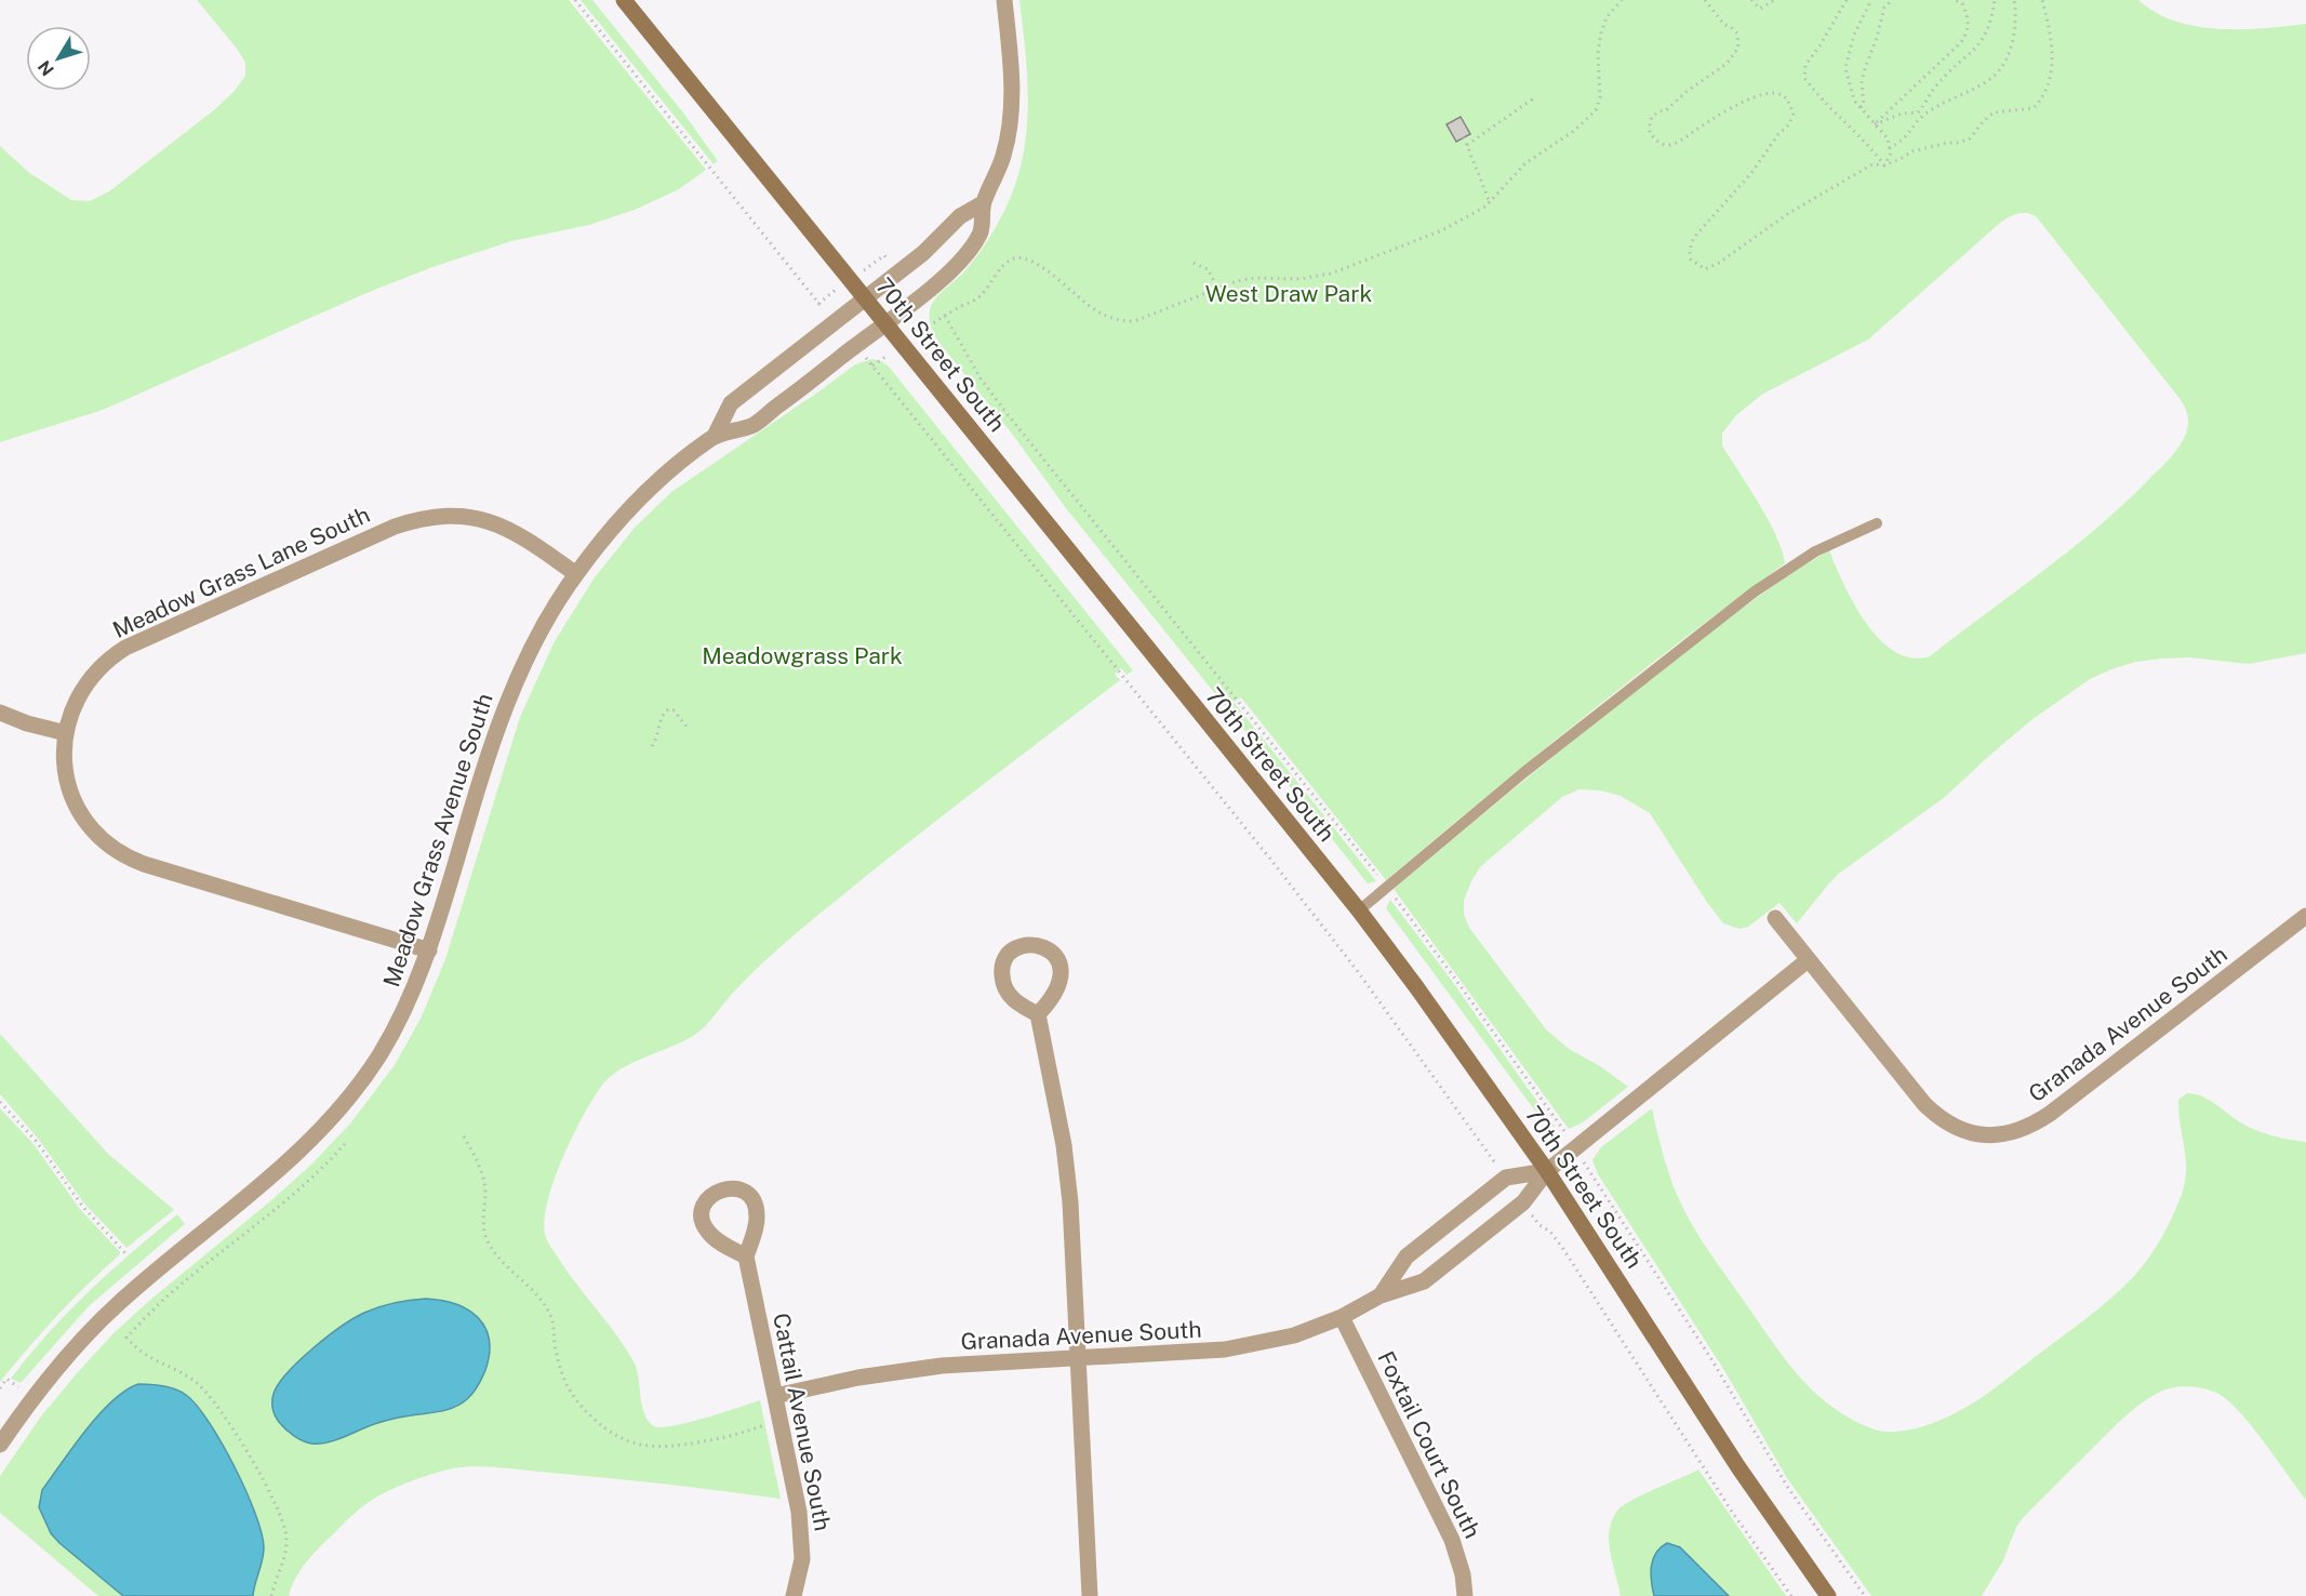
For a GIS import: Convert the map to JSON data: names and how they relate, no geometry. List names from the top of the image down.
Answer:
{
  "streets": {
    "main road": ["70th Street South"],
    "street": [
      "Meadow Grass Lane South",
      "Meadow Grass Avenue South",
      "Granada Avenue South",
      "Cattail Avenue South",
      "Foxtail Court South"
    ]
  },
  "crossings": [
    ["70th Street South", "Meadow Grass Avenue South"],
    ["70th Street South", "Granada Avenue South"],
    ["Meadow Grass Lane South", "Meadow Grass Avenue South"],
    ["Granada Avenue South", "Cattail Avenue South"],
    ["Granada Avenue South", "Foxtail Court South"]
  ],
  "parks": ["West Draw Park", "Meadowgrass Park"],
  "north": "bottom left"
}
